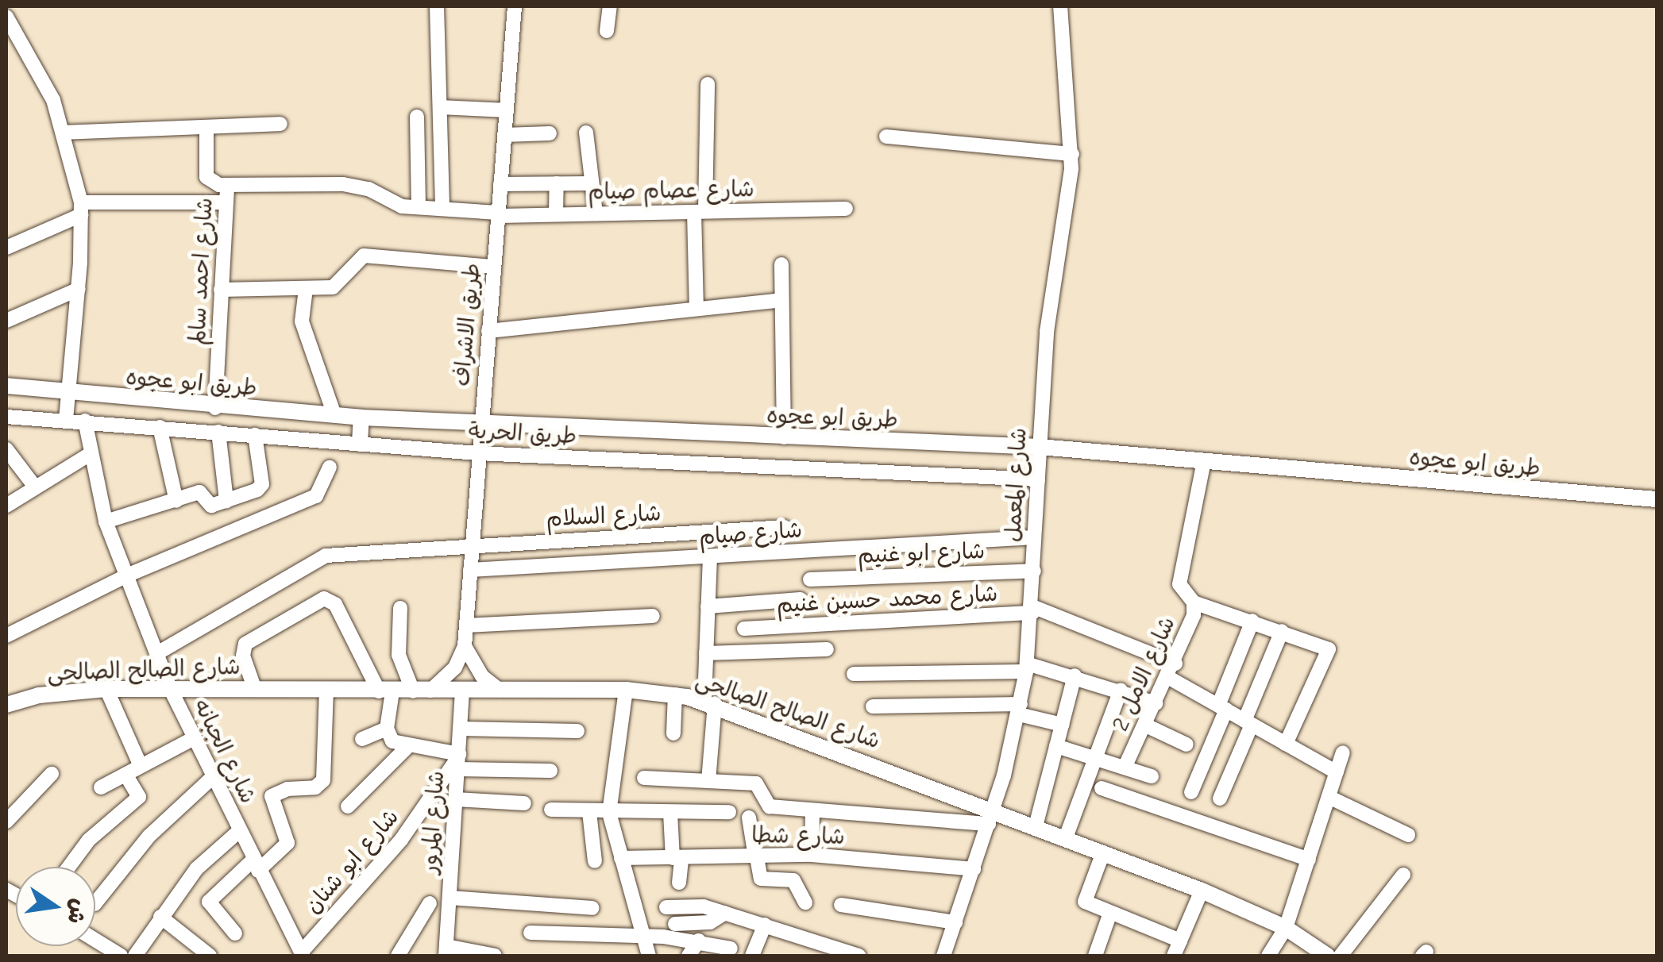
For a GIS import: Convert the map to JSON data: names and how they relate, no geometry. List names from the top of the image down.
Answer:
{
  "streets": {
    "street": [
      "شارع عصام صيام",
      "شارع احمد سالم",
      "طريق الاشراف",
      "طريق ابو عجوه",
      "طريق الحرية",
      "شارع المعمل",
      "شارع السلام",
      "شارع صيام",
      "شارع ابو غنيم",
      "شارع محمد حسين غنيم",
      "شارع الصالح الصالحى",
      "شارع الامل 2",
      "شارع الجبانه",
      "شارع المرور",
      "شارع شطا",
      "شارع ابو شنان"
    ]
  },
  "crossings": [
    ["شارع عصام صيام", "شارع احمد سالم"],
    ["شارع عصام صيام", "طريق الاشراف"],
    ["شارع احمد سالم", "طريق ابو عجوه"],
    ["طريق الاشراف", "طريق ابو عجوه"],
    ["طريق الاشراف", "طريق الحرية"],
    ["طريق الاشراف", "شارع السلام"],
    ["طريق الاشراف", "شارع صيام"],
    ["طريق الاشراف", "شارع الصالح الصالحى"],
    ["طريق ابو عجوه", "شارع المعمل"],
    ["طريق ابو عجوه", "شارع الامل 2"],
    ["طريق الحرية", "شارع المعمل"],
    ["طريق الحرية", "شارع الجبانه"],
    ["شارع المعمل", "شارع صيام"],
    ["شارع المعمل", "شارع ابو غنيم"],
    ["شارع المعمل", "شارع محمد حسين غنيم"],
    ["شارع المعمل", "شارع الصالح الصالحى"],
    ["شارع المعمل", "شارع شطا"],
    ["شارع السلام", "شارع الجبانه"],
    ["شارع الصالح الصالحى", "شارع الجبانه"],
    ["شارع الصالح الصالحى", "شارع المرور"],
    ["شارع الجبانه", "شارع ابو شنان"],
    ["شارع المرور", "شارع ابو شنان"]
  ],
  "north": "right"
}
